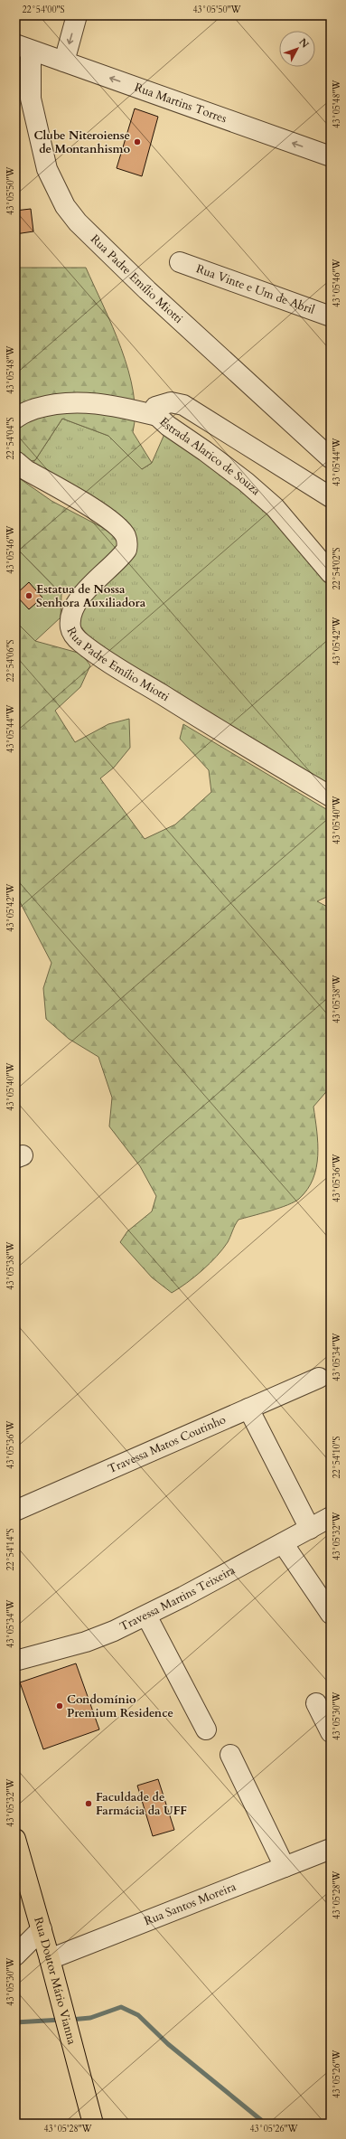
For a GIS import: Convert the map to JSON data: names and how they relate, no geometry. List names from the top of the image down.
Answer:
{
  "streets": {
    "main road": ["Rua Doutor Mário Vianna"],
    "street": [
      "Rua Martins Torres",
      "Rua Padre Emílio Miotti",
      "Rua Vinte e Um de Abril",
      "Estrada Alarico de Souza",
      "Travessa Matos Coutinho",
      "Travessa Martins Teixeira",
      "Rua Santos Moreira"
    ]
  },
  "crossings": [
    ["Rua Martins Torres", "Rua Padre Emílio Miotti"],
    ["Rua Santos Moreira", "Rua Doutor Mário Vianna"]
  ],
  "one_way": ["Rua Martins Torres"],
  "places": [
    "Clube Niteroiense de Montanhismo",
    "Estatua de Nossa Senhora Auxiliadora",
    "Condomínio Premium Residence",
    "Faculdade de Farmácia da UFF"
  ],
  "north": "top right",
  "coordinates": [
    "22°54'00\"S",
    "43°05'50\"W",
    "43°05'48\"W",
    "43°05'46\"W",
    "22°54'04\"S",
    "43°05'44\"W",
    "22°54'02\"S",
    "43°05'42\"W",
    "22°54'06\"S",
    "43°05'40\"W",
    "43°05'38\"W",
    "43°05'36\"W",
    "43°05'34\"W",
    "22°54'10\"S",
    "43°05'32\"W",
    "22°54'14\"S",
    "43°05'30\"W",
    "43°05'28\"W",
    "43°05'26\"W"
  ]
}
